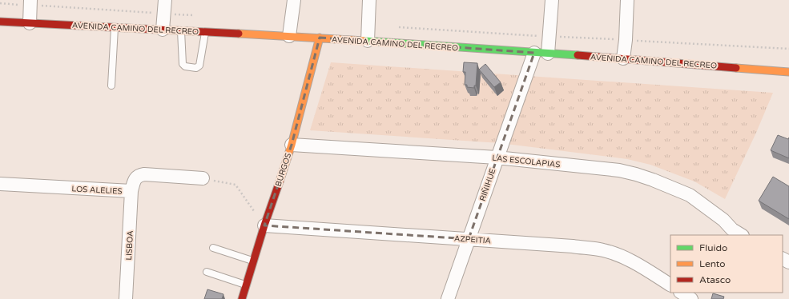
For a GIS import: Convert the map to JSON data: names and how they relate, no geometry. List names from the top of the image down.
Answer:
{
  "streets": {
    "street": [
      "AVENIDA CAMINO DEL RECREO",
      "LAS ESCOLAPIAS",
      "BURGOS",
      "RIÑIHUE",
      "LOS ALELIES",
      "AZPEITIA",
      "LISBOA"
    ]
  },
  "crossings": [
    ["AVENIDA CAMINO DEL RECREO", "BURGOS"],
    ["AVENIDA CAMINO DEL RECREO", "RIÑIHUE"],
    ["LAS ESCOLAPIAS", "BURGOS"],
    ["LAS ESCOLAPIAS", "RIÑIHUE"],
    ["BURGOS", "AZPEITIA"],
    ["RIÑIHUE", "AZPEITIA"],
    ["LOS ALELIES", "LISBOA"]
  ],
  "legend": ["Fluido", "Lento", "Atasco"]
}
